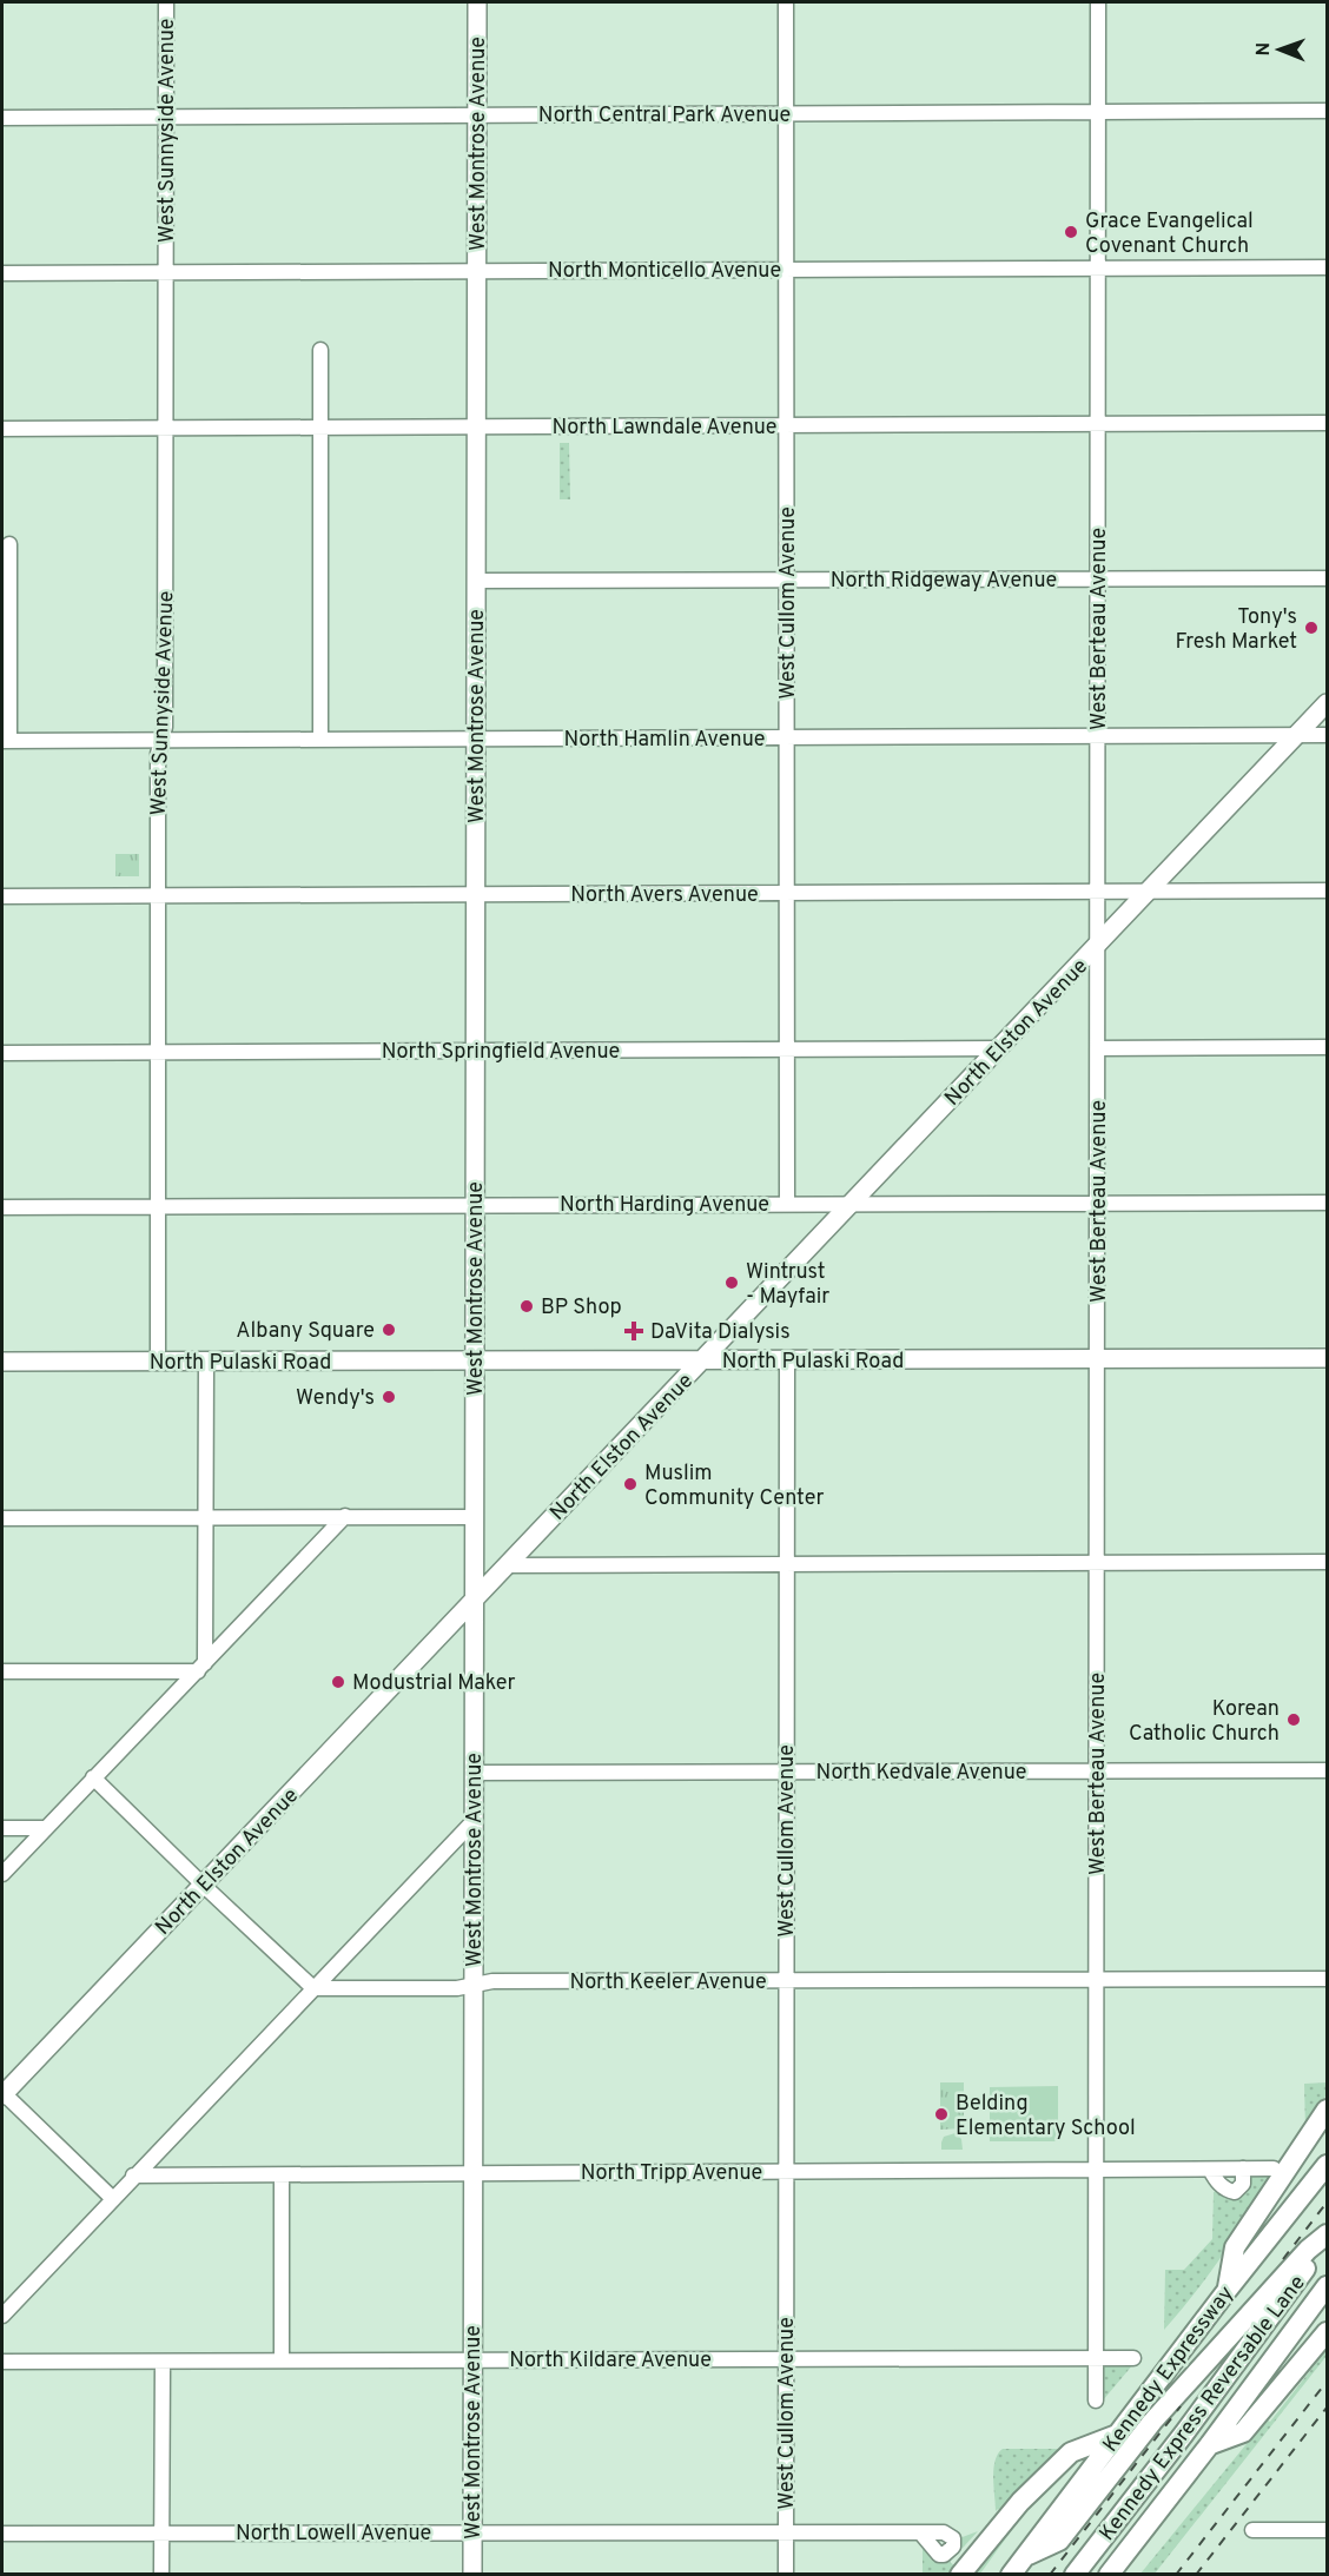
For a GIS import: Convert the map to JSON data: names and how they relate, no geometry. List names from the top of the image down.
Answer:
{
  "streets": {
    "highway": ["Kennedy Expressway", "Kennedy Express Reversable Lane"],
    "main road": ["West Montrose Avenue", "North Elston Avenue", "North Pulaski Road"],
    "street": [
      "North Central Park Avenue",
      "West Sunnyside Avenue",
      "North Monticello Avenue",
      "North Lawndale Avenue",
      "North Ridgeway Avenue",
      "West Cullom Avenue",
      "West Berteau Avenue",
      "North Hamlin Avenue",
      "North Avers Avenue",
      "North Springfield Avenue",
      "North Harding Avenue",
      "North Kedvale Avenue",
      "North Keeler Avenue",
      "North Tripp Avenue",
      "North Kildare Avenue",
      "North Lowell Avenue"
    ]
  },
  "crossings": [
    ["North Central Park Avenue", "West Sunnyside Avenue"],
    ["North Central Park Avenue", "West Montrose Avenue"],
    ["North Central Park Avenue", "West Cullom Avenue"],
    ["North Central Park Avenue", "West Berteau Avenue"],
    ["West Sunnyside Avenue", "North Monticello Avenue"],
    ["West Sunnyside Avenue", "North Lawndale Avenue"],
    ["West Sunnyside Avenue", "North Hamlin Avenue"],
    ["West Sunnyside Avenue", "North Avers Avenue"],
    ["West Sunnyside Avenue", "North Springfield Avenue"],
    ["West Sunnyside Avenue", "North Harding Avenue"],
    ["West Sunnyside Avenue", "North Pulaski Road"],
    ["West Montrose Avenue", "North Monticello Avenue"],
    ["West Montrose Avenue", "North Lawndale Avenue"],
    ["West Montrose Avenue", "North Ridgeway Avenue"],
    ["West Montrose Avenue", "North Hamlin Avenue"],
    ["West Montrose Avenue", "North Avers Avenue"],
    ["West Montrose Avenue", "North Elston Avenue"],
    ["West Montrose Avenue", "North Springfield Avenue"],
    ["West Montrose Avenue", "North Harding Avenue"],
    ["West Montrose Avenue", "North Pulaski Road"],
    ["West Montrose Avenue", "North Kedvale Avenue"],
    ["West Montrose Avenue", "North Keeler Avenue"],
    ["West Montrose Avenue", "North Tripp Avenue"],
    ["West Montrose Avenue", "North Kildare Avenue"],
    ["West Montrose Avenue", "North Lowell Avenue"],
    ["North Monticello Avenue", "West Cullom Avenue"],
    ["North Monticello Avenue", "West Berteau Avenue"],
    ["North Lawndale Avenue", "West Cullom Avenue"],
    ["North Lawndale Avenue", "West Berteau Avenue"],
    ["North Ridgeway Avenue", "West Cullom Avenue"],
    ["North Ridgeway Avenue", "West Berteau Avenue"],
    ["West Cullom Avenue", "North Hamlin Avenue"],
    ["West Cullom Avenue", "North Avers Avenue"],
    ["West Cullom Avenue", "North Springfield Avenue"],
    ["West Cullom Avenue", "North Harding Avenue"],
    ["West Cullom Avenue", "North Pulaski Road"],
    ["West Cullom Avenue", "North Kedvale Avenue"],
    ["West Cullom Avenue", "North Keeler Avenue"],
    ["West Cullom Avenue", "North Tripp Avenue"],
    ["West Cullom Avenue", "North Kildare Avenue"],
    ["West Cullom Avenue", "North Lowell Avenue"],
    ["West Berteau Avenue", "North Hamlin Avenue"],
    ["West Berteau Avenue", "North Avers Avenue"],
    ["West Berteau Avenue", "North Elston Avenue"],
    ["West Berteau Avenue", "North Harding Avenue"],
    ["West Berteau Avenue", "North Pulaski Road"],
    ["West Berteau Avenue", "North Kedvale Avenue"],
    ["West Berteau Avenue", "North Keeler Avenue"],
    ["West Berteau Avenue", "North Tripp Avenue"],
    ["West Berteau Avenue", "North Kildare Avenue"],
    ["North Hamlin Avenue", "North Elston Avenue"],
    ["North Avers Avenue", "North Elston Avenue"],
    ["North Elston Avenue", "North Springfield Avenue"],
    ["North Elston Avenue", "North Harding Avenue"],
    ["North Elston Avenue", "North Pulaski Road"]
  ],
  "places": {
    "other": [
      "Grace Evangelical Covenant Church",
      "Tony's Fresh Market",
      "Wintrust - Mayfair",
      "BP Shop",
      "Albany Square",
      "Wendy's",
      "Muslim Community Center",
      "Modustrial Maker",
      "Korean Catholic Church",
      "Belding Elementary School"
    ],
    "health": ["DaVita Dialysis"]
  },
  "north": "left"
}
